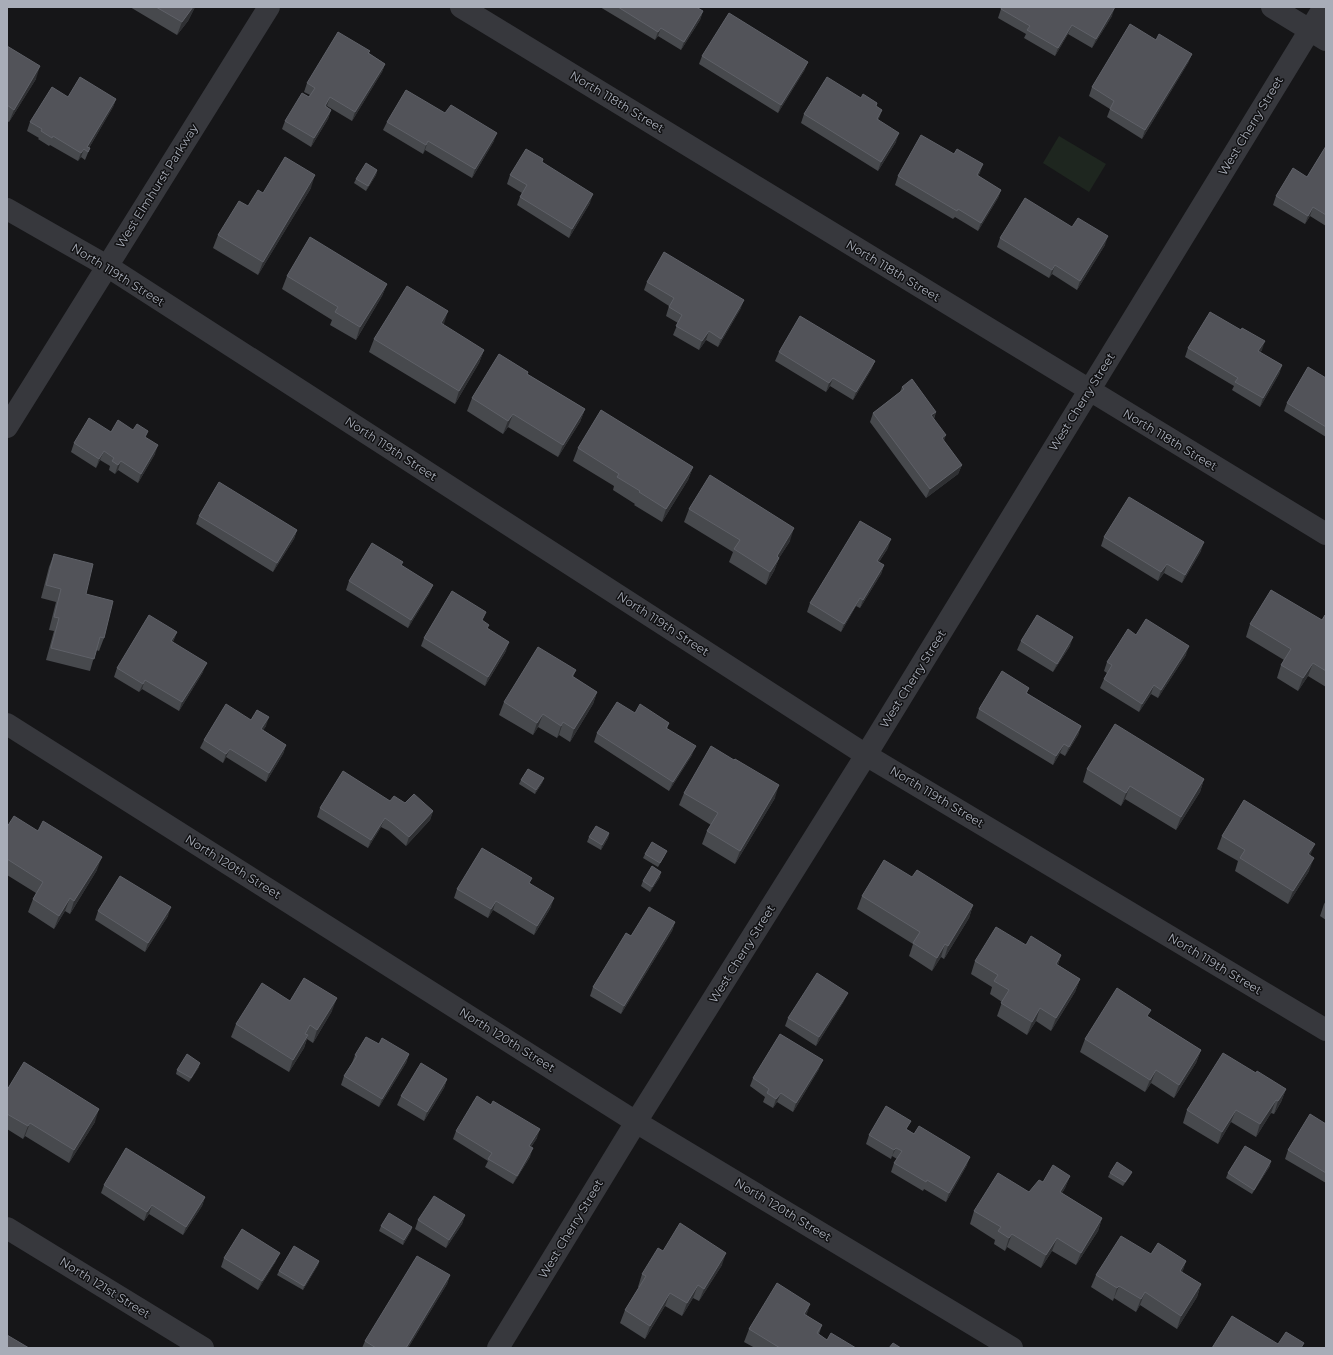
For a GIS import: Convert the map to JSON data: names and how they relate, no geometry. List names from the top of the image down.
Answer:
{
  "streets": {
    "street": [
      "North 118th Street",
      "West Cherry Street",
      "West Elmhurst Parkway",
      "North 119th Street",
      "North 120th Street",
      "North 121st Street"
    ]
  },
  "crossings": [
    ["North 118th Street", "West Cherry Street"],
    ["West Cherry Street", "North 119th Street"],
    ["West Cherry Street", "North 120th Street"],
    ["West Elmhurst Parkway", "North 119th Street"]
  ]
}
